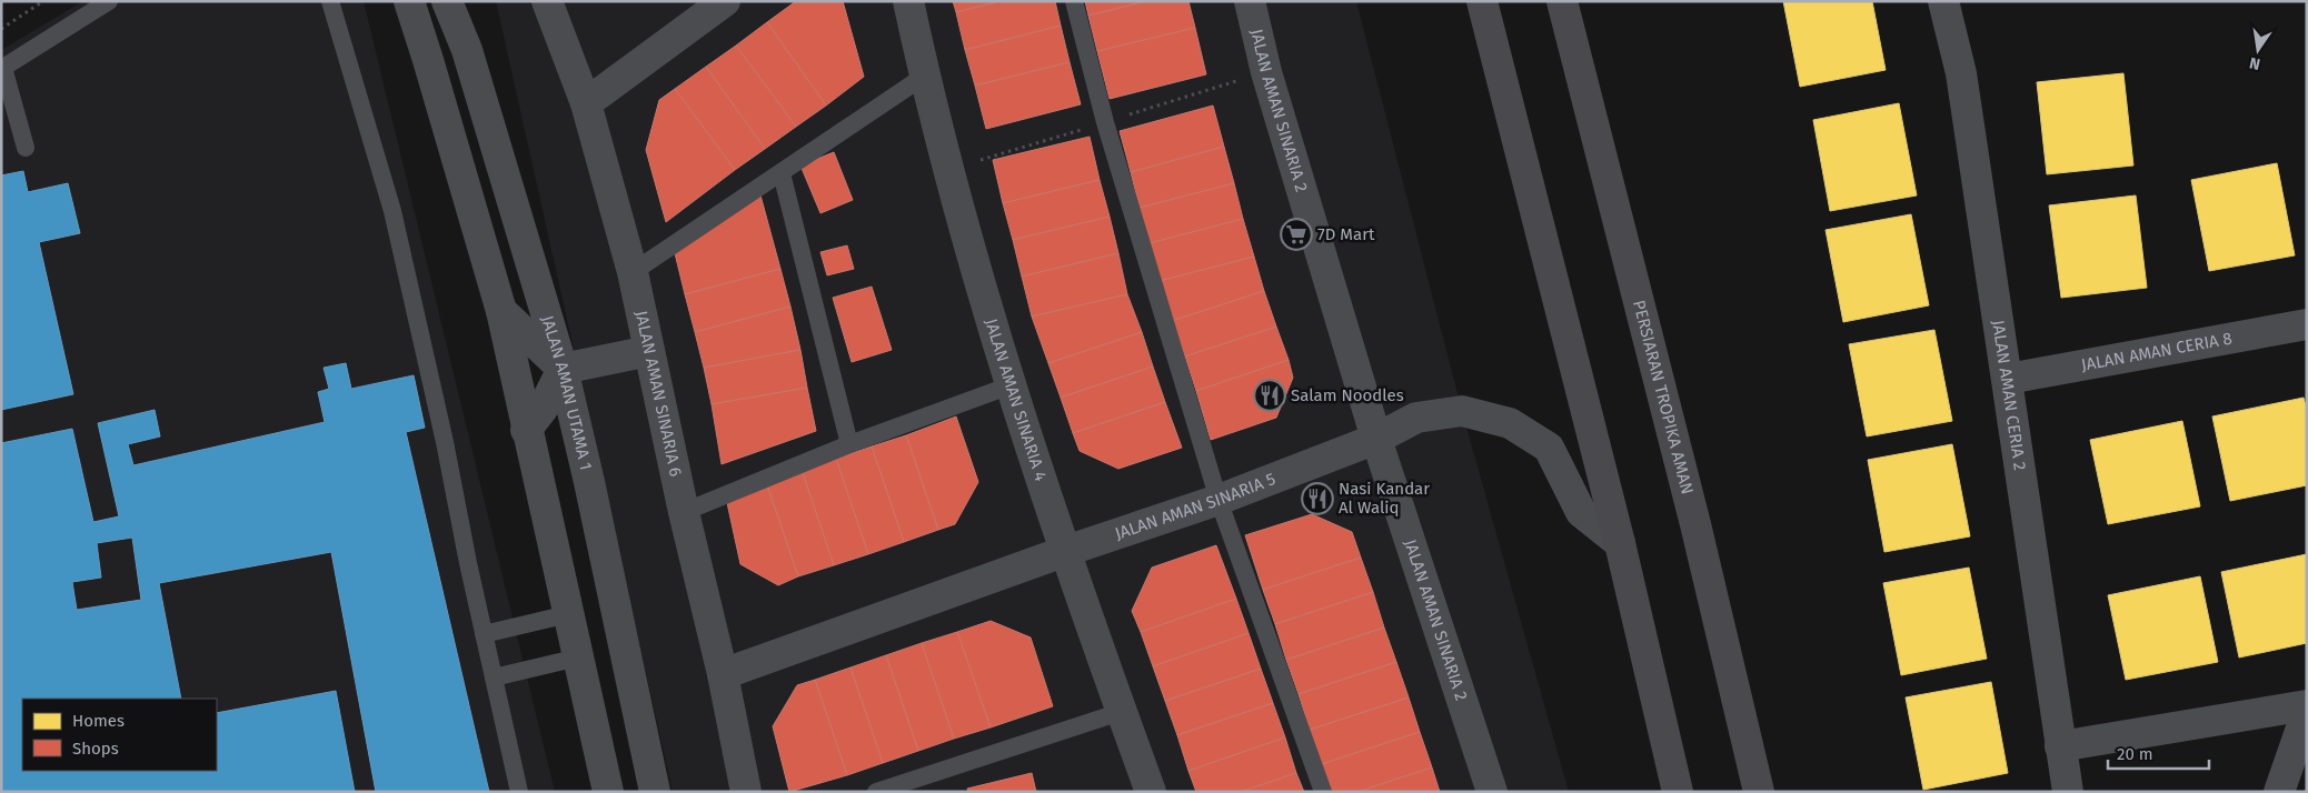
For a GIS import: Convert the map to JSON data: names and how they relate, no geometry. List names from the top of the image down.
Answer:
{
  "streets": {
    "main road": ["PERSIARAN TROPIKA AMAN"],
    "street": [
      "JALAN AMAN SINARIA 2",
      "JALAN AMAN CERIA 8",
      "JALAN AMAN UTAMA 1",
      "JALAN AMAN SINARIA 6",
      "JALAN AMAN CERIA 2",
      "JALAN AMAN SINARIA 4",
      "JALAN AMAN SINARIA 5"
    ]
  },
  "crossings": [
    ["JALAN AMAN SINARIA 2", "JALAN AMAN SINARIA 5"],
    ["JALAN AMAN CERIA 8", "JALAN AMAN CERIA 2"],
    ["JALAN AMAN SINARIA 6", "JALAN AMAN SINARIA 5"],
    ["JALAN AMAN SINARIA 4", "JALAN AMAN SINARIA 5"]
  ],
  "places": {
    "supermarket": ["7D Mart"],
    "restaurant": ["Salam Noodles", "Nasi Kandar Al Waliq"]
  },
  "legend": ["Homes", "Shops"],
  "scale_bar": "20 m",
  "north": "bottom"
}
